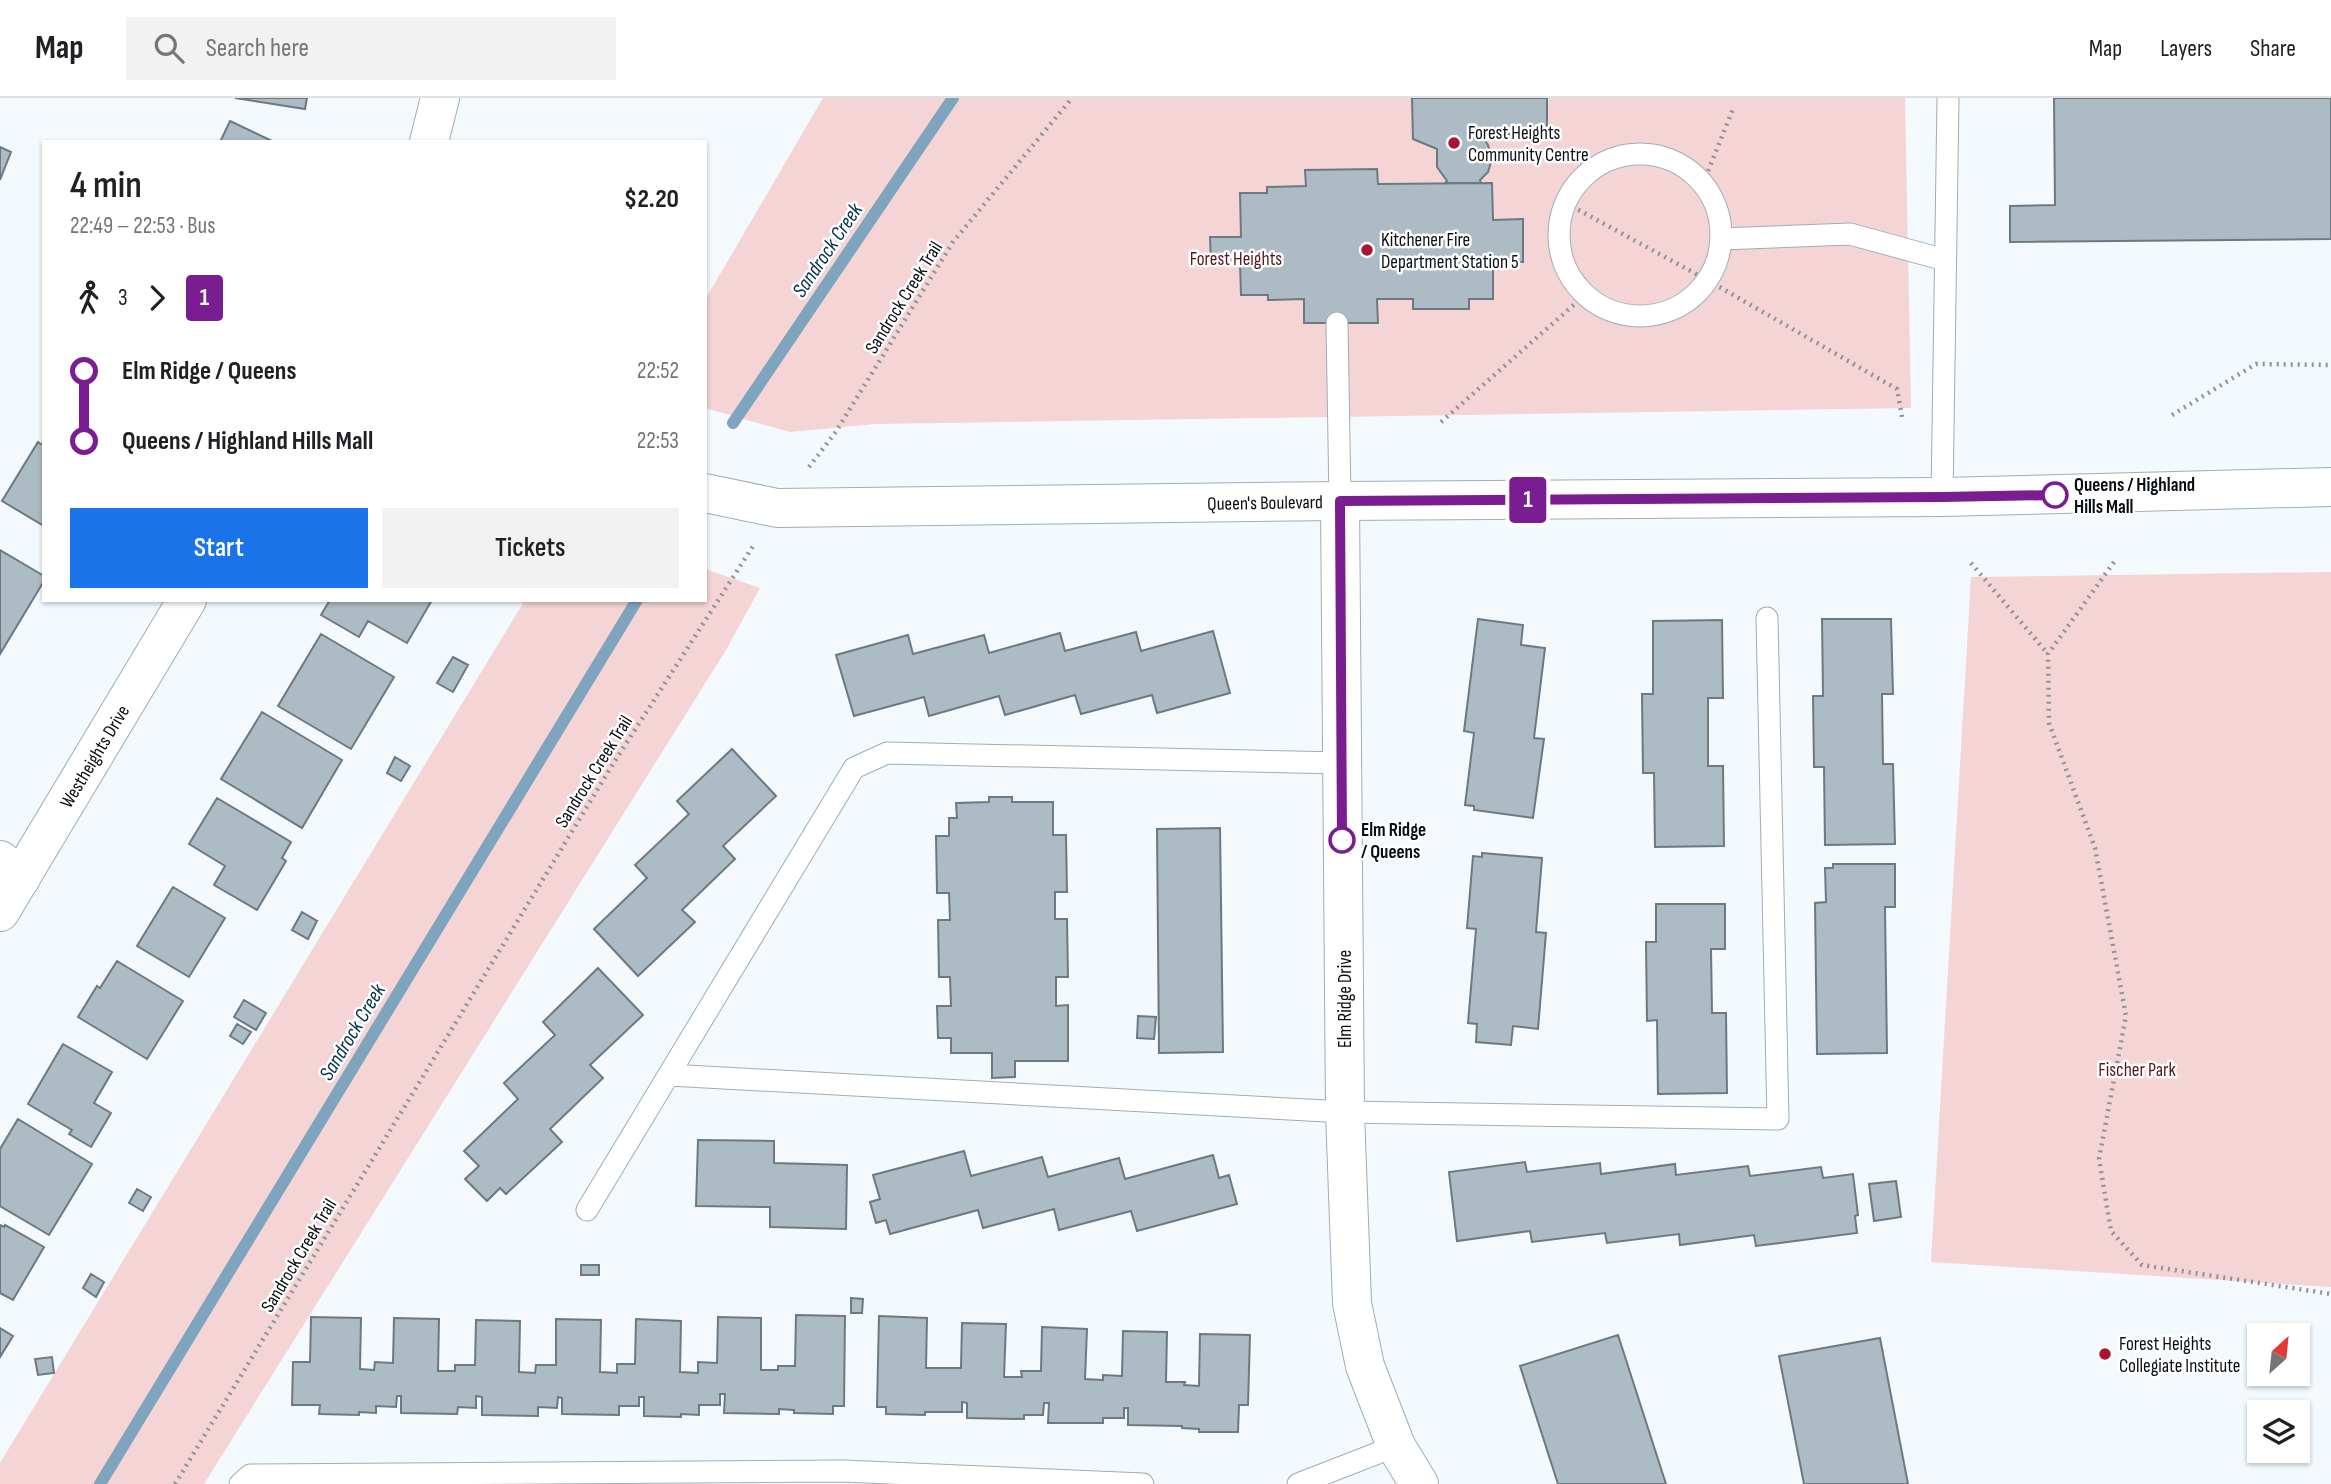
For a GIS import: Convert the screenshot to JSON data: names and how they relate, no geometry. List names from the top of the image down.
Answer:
{
  "streets": {
    "street": ["Queen's Boulevard", "Westheights Drive", "Elm Ridge Drive"],
    "path": ["Sandrock Creek Trail"]
  },
  "crossings": [
    ["Sandrock Creek Trail", "Queen's Boulevard"],
    ["Queen's Boulevard", "Elm Ridge Drive"]
  ],
  "water": ["Sandrock Creek"],
  "parks": ["Forest Heights", "Fischer Park"],
  "places": [
    "Forest Heights Community Centre",
    "Kitchener Fire Department Station 5",
    "Queens / Highland Hills Mall",
    "Elm Ridge / Queens",
    "Forest Heights Collegiate Institute"
  ],
  "lines": ["bus line 1"],
  "north": "top right",
  "page": {
    "header": "Map",
    "search": "Search here",
    "nav": ["Map", "Layers", "Share"],
    "on_map": "1",
    "heading": ["4 min", "22:49 – 22:53 · Bus", "$2.20"],
    "legs": ["3", "1"],
    "list": [
      {
        "name": "Elm Ridge / Queens",
        "value": "22:52"
      },
      {
        "name": "Queens / Highland Hills Mall",
        "value": "22:53"
      }
    ],
    "buttons": ["Start", "Tickets"]
  }
}
